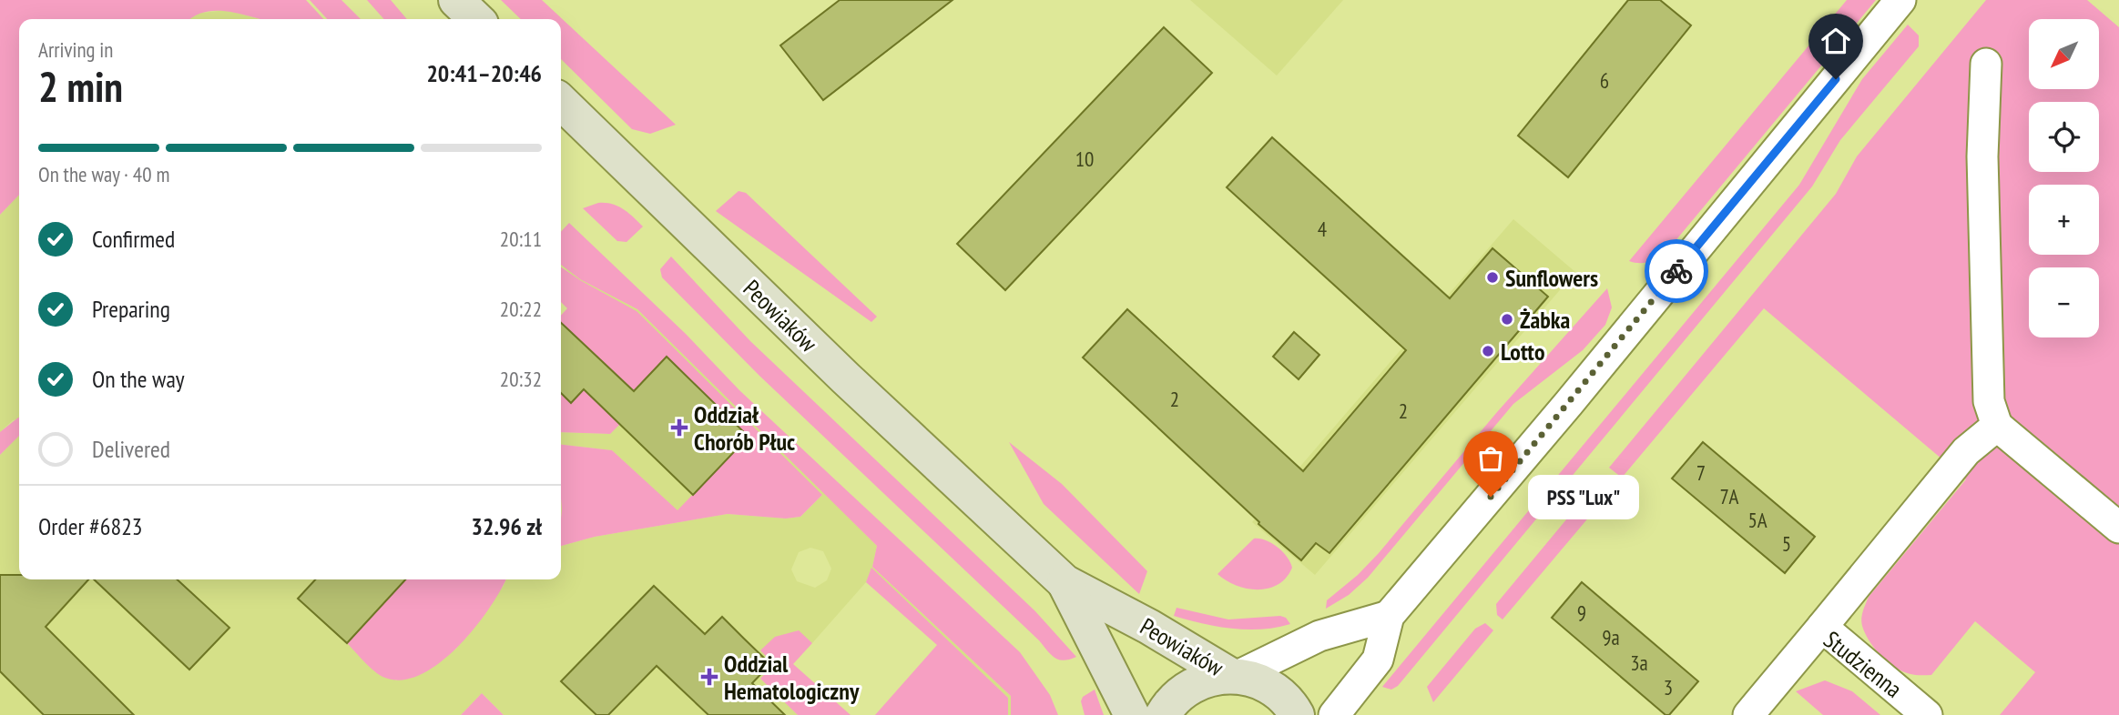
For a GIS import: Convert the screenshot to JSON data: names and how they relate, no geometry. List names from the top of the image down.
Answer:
{
  "streets": {
    "main road": ["Peowiaków"],
    "street": ["Studzienna"]
  },
  "places": {
    "other": [
      "Sunflowers",
      "Żabka",
      "Lotto",
      "PSS \"Lux\""
    ],
    "health": ["Oddział Chorób Płuc", "Oddzial Hematologiczny"]
  },
  "house_numbers": [
    "6",
    "10",
    "4",
    "2",
    "2",
    "7",
    "7A",
    "5A",
    "5",
    "9",
    "9a",
    "3a",
    "3"
  ],
  "north": "bottom left",
  "page": {
    "map_buttons": ["+", "−"],
    "heading": ["2 min", "Arriving in", "20:41–20:46"],
    "panel": ["Order #6823", "32.96 zł"],
    "bar": "On the way · 40 m",
    "list": [
      ["Confirmed", "20:11"],
      ["Preparing", "20:22"],
      ["On the way", "20:32"],
      "Delivered"
    ],
    "bubble": "PSS \"Lux\""
  }
}
